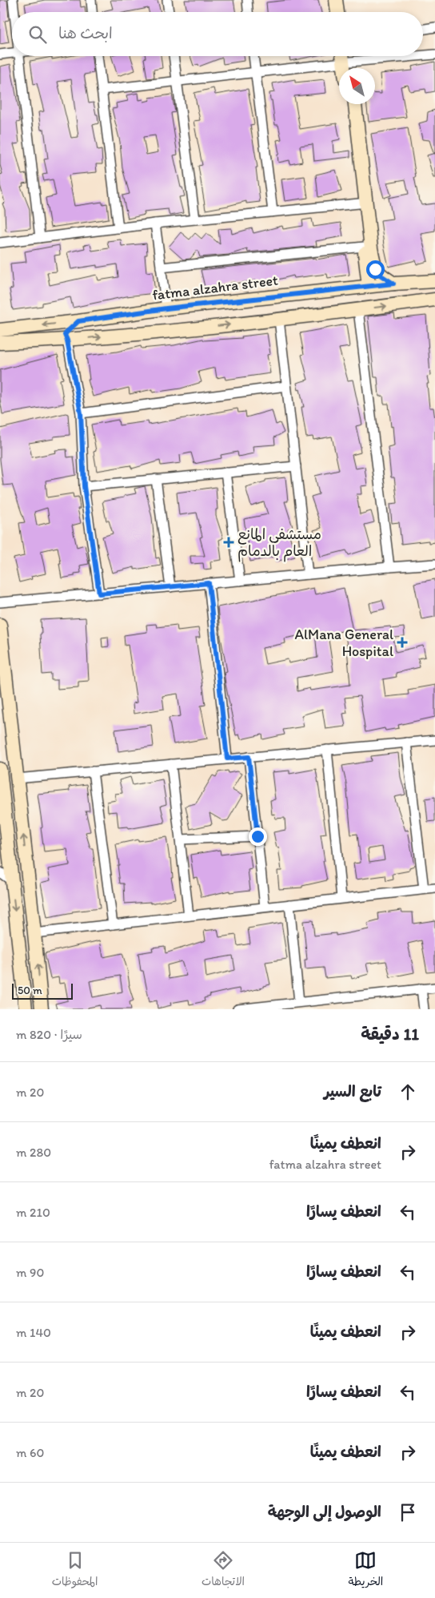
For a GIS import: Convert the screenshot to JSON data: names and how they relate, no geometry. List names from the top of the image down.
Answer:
{
  "streets": {
    "street": ["fatma alzahra street"]
  },
  "places": {
    "health": ["مستشفى المانع العام بالدمام", "AlMana General Hospital"]
  },
  "scale_bar": "50 m",
  "north": "top left",
  "page": {
    "search": "ابحث هنا",
    "scale": "50 m",
    "heading": ["11 دقيقة", "سيرًا · 820 m"],
    "list": [
      ["تابع السير", "20 m"],
      ["انعطف يمينًا", "fatma alzahra street", "280 m"],
      ["انعطف يسارًا", "210 m"],
      ["انعطف يسارًا", "90 m"],
      ["انعطف يمينًا", "140 m"],
      ["انعطف يسارًا", "20 m"],
      ["انعطف يمينًا", "60 m"],
      "الوصول إلى الوجهة"
    ],
    "nav": ["الخريطة", "الاتجاهات", "المحفوظات"]
  }
}
